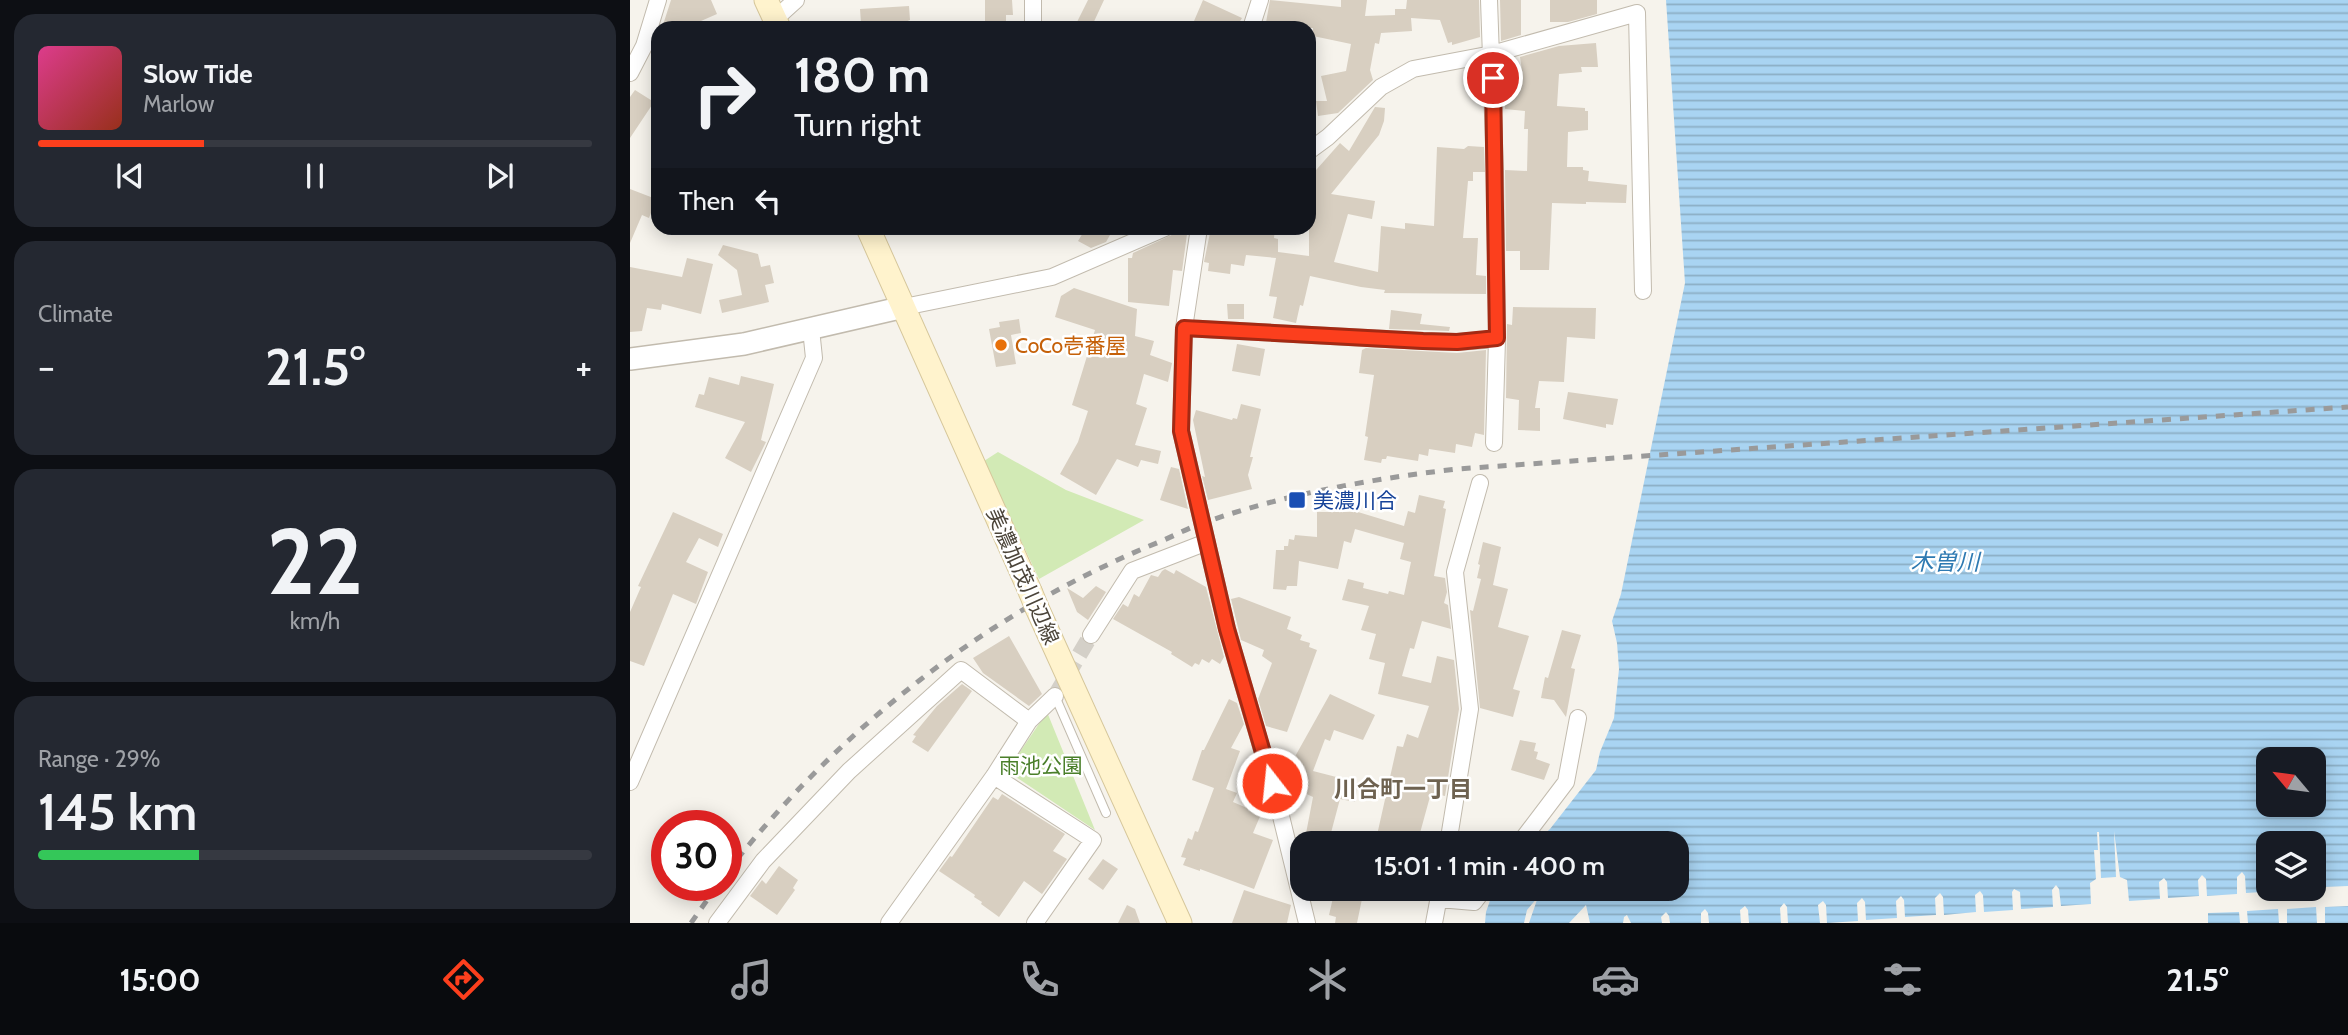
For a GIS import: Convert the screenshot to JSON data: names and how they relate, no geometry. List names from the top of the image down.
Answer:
{
  "streets": {
    "main road": ["美濃加茂川辺線"]
  },
  "districts": ["川合町一丁目"],
  "water": ["木曽川"],
  "parks": ["雨池公園"],
  "places": {
    "other": ["CoCo壱番屋"],
    "transit": ["美濃川合"]
  },
  "north": "top left",
  "page": {
    "turn": ["180 m", "Turn right"],
    "song": ["Slow Tide", "Marlow"],
    "then": "Then",
    "tile": [
      "Climate",
      ["22", "km/h"],
      ["Range · 29%", "145 km"]
    ],
    "heat": ["−", "21.5°", "+"],
    "limit": "30",
    "trip": "15:01 · 1 min · 400 m",
    "tabs": ["15:00", "21.5°"]
  }
}
